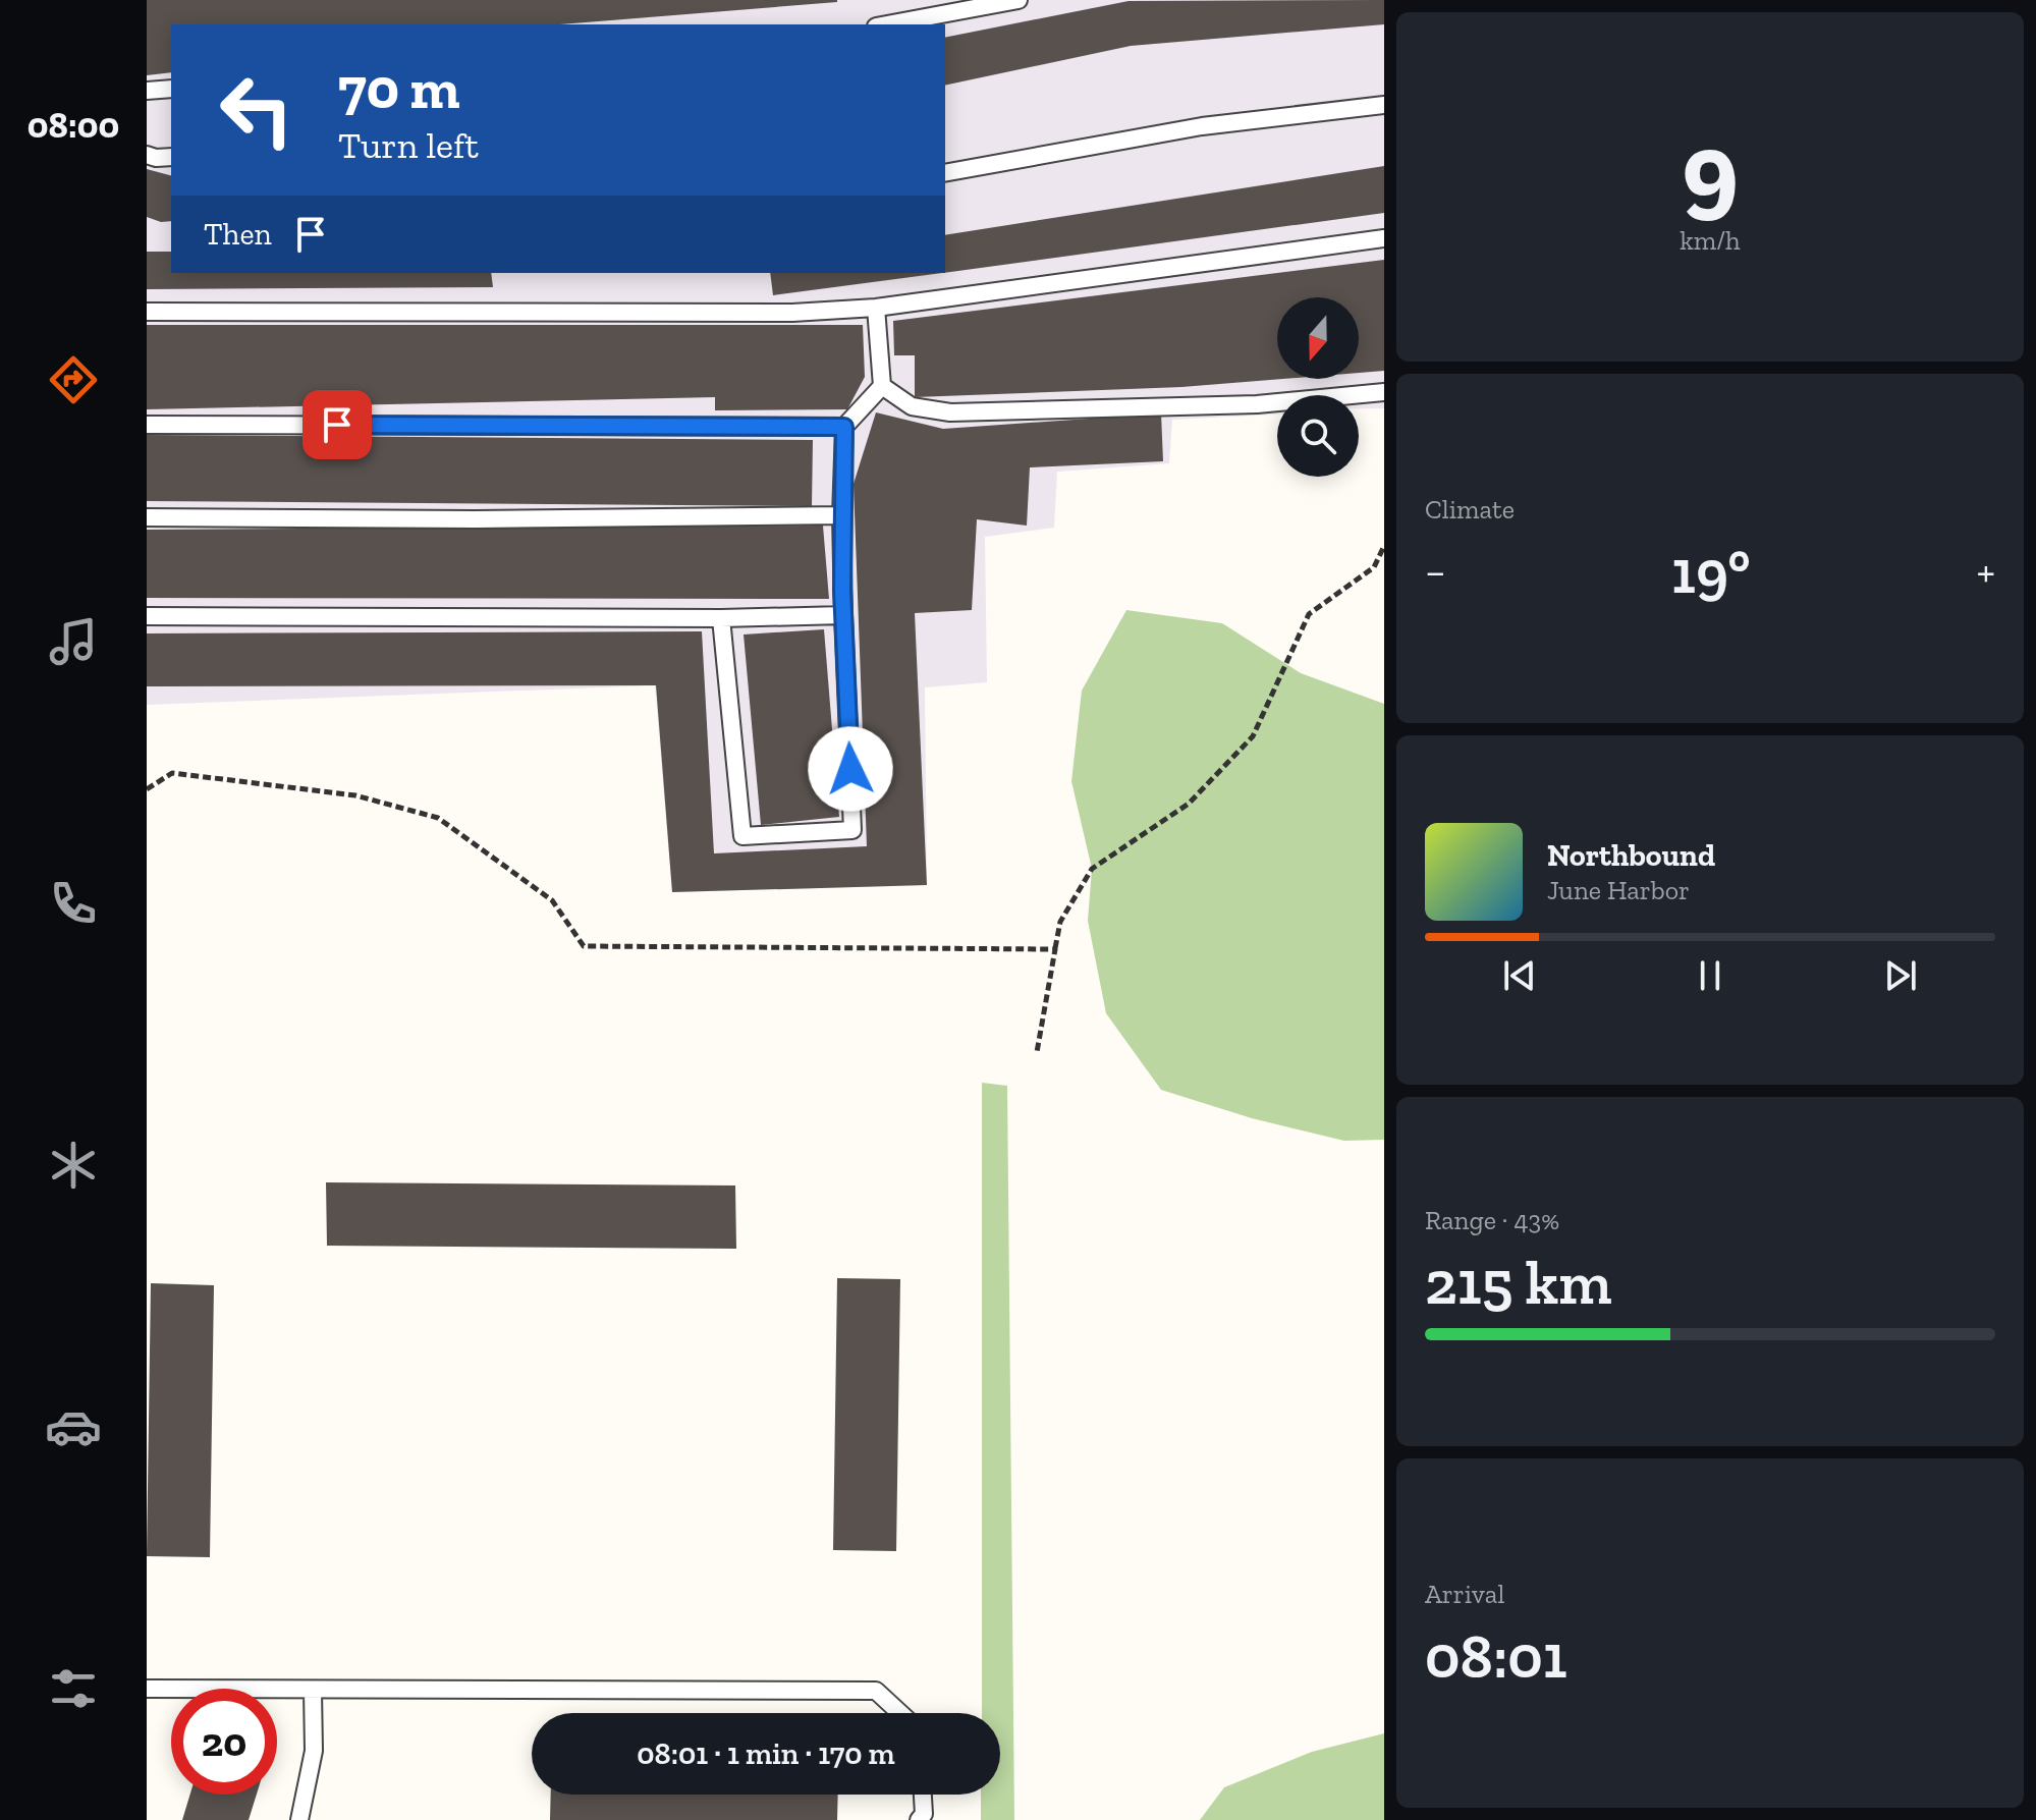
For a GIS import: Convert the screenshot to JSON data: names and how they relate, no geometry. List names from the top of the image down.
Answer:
{
  "north": "bottom",
  "page": {
    "tabs": "08:00",
    "tile": [
      ["9", "km/h"],
      "Climate",
      ["Range · 43%", "215 km"],
      ["Arrival", "08:01"]
    ],
    "turn": ["70 m", "Turn left"],
    "then": "Then",
    "heat": ["−", "19°", "+"],
    "song": ["Northbound", "June Harbor"],
    "limit": "20",
    "trip": "08:01 · 1 min · 170 m"
  }
}
